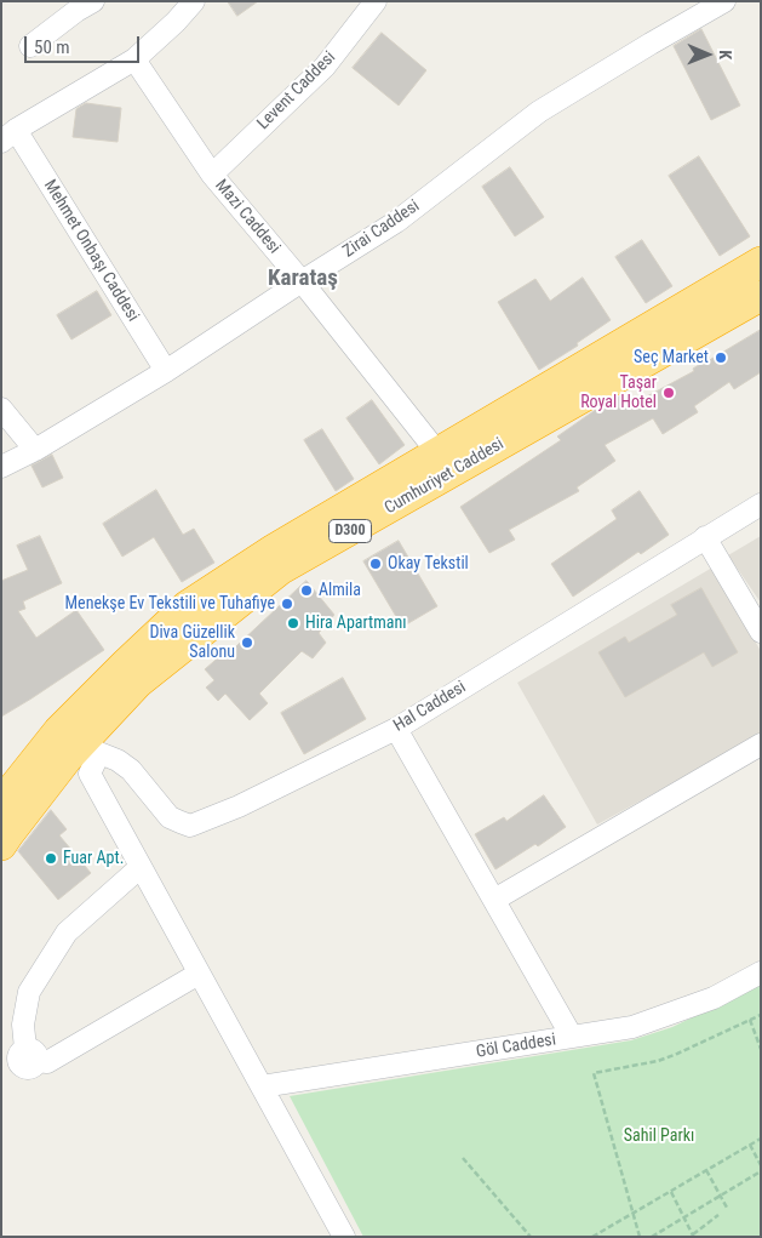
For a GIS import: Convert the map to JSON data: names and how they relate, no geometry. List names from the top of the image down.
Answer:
{
  "streets": {
    "highway": ["Cumhuriyet Caddesi", "D300"],
    "street": [
      "Levent Caddesi",
      "Mazi Caddesi",
      "Zirai Caddesi",
      "Mehmet Onbaşı Caddesi",
      "Hal Caddesi",
      "Göl Caddesi"
    ]
  },
  "crossings": [
    ["Levent Caddesi", "Mazi Caddesi"],
    ["Mazi Caddesi", "Zirai Caddesi"],
    ["Mazi Caddesi", "Cumhuriyet Caddesi"],
    ["Zirai Caddesi", "Mehmet Onbaşı Caddesi"],
    ["Cumhuriyet Caddesi", "Hal Caddesi"]
  ],
  "districts": ["Karataş"],
  "parks": ["Sahil Parkı"],
  "places": [
    "Seç Market",
    "Taşar Royal Hotel",
    "Okay Tekstil",
    "Almila",
    "Menekşe Ev Tekstili ve Tuhafiye",
    "Hira Apartmanı",
    "Diva Güzellik Salonu",
    "Fuar Apt."
  ],
  "scale_bar": "50 m",
  "north": "right"
}
